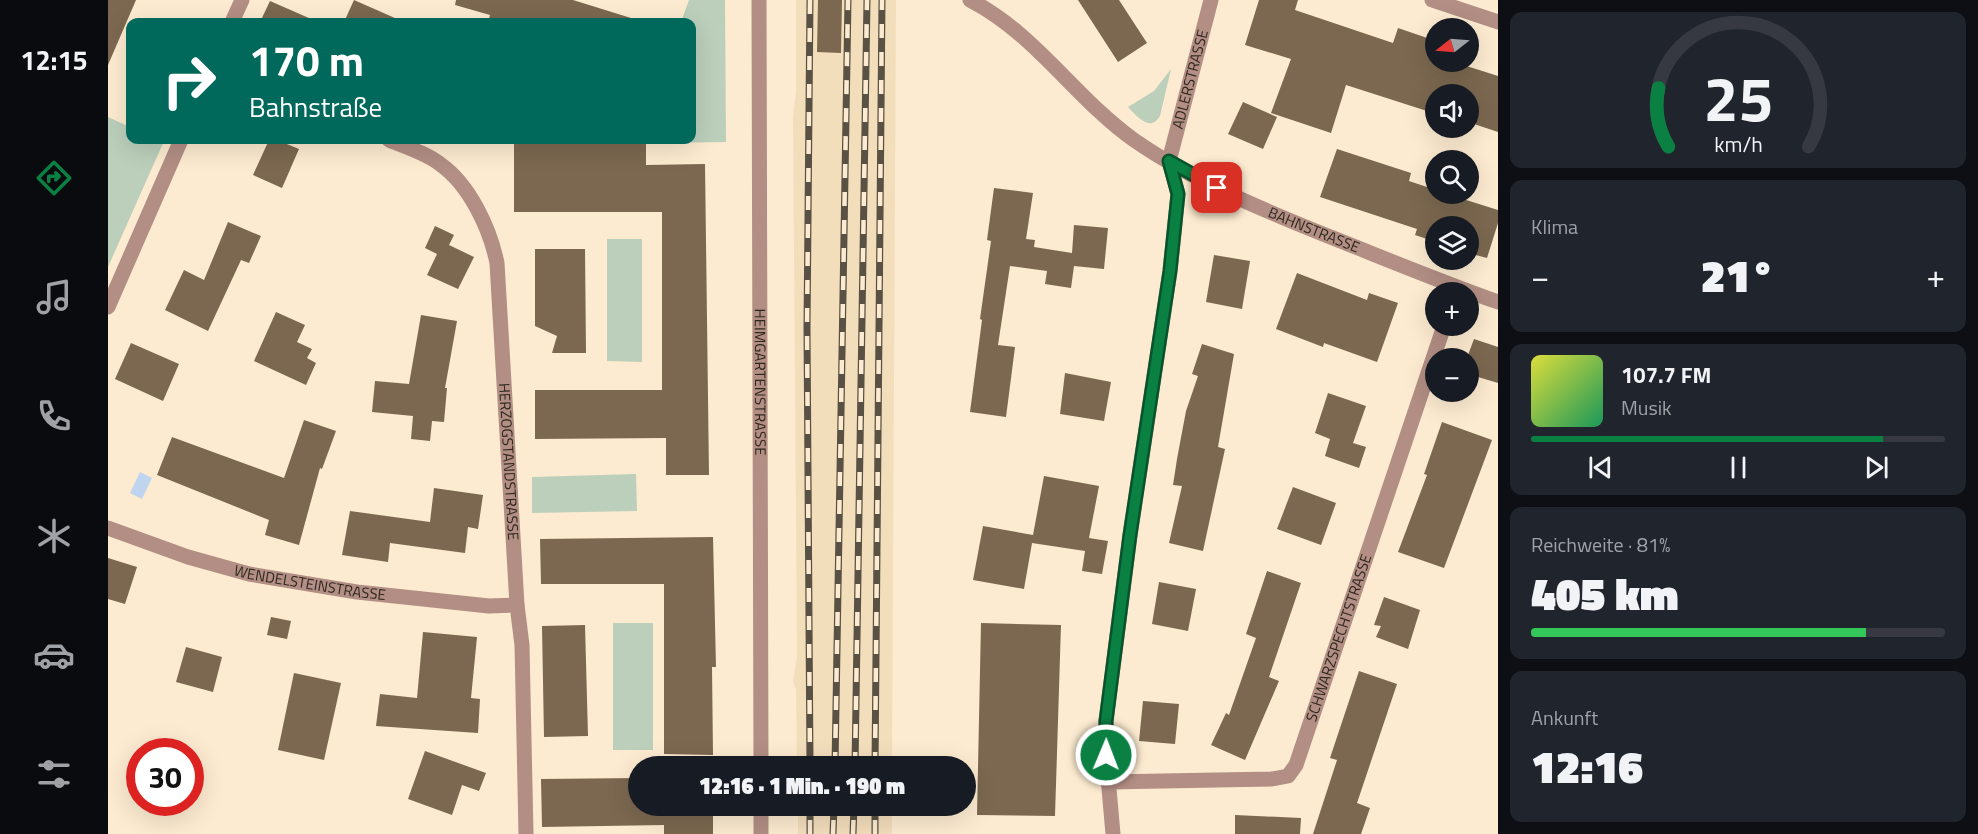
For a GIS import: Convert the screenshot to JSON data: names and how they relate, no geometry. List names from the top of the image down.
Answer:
{
  "streets": {
    "street": [
      "ADLERSTRASSE",
      "BAHNSTRASSE",
      "HEIMGARTENSTRASSE",
      "HERZOGSTANDSTRASSE",
      "WENDELSTEINSTRASSE",
      "SCHWARZSPECHTSTRASSE"
    ]
  },
  "crossings": [
    ["ADLERSTRASSE", "BAHNSTRASSE"],
    ["HERZOGSTANDSTRASSE", "WENDELSTEINSTRASSE"]
  ],
  "north": "left",
  "page": {
    "tabs": "12:15",
    "map_buttons": ["+", "−"],
    "turn": ["170 m", "Bahnstraße"],
    "tile": [
      "Klima",
      ["Reichweite · 81%", "405 km"],
      ["Ankunft", "12:16"]
    ],
    "heat": ["−", "21°", "+"],
    "song": ["107.7 FM", "Musik"],
    "limit": "30",
    "trip": "12:16 · 1 Min. · 190 m",
    "gauge": ["25", "km/h"]
  }
}
